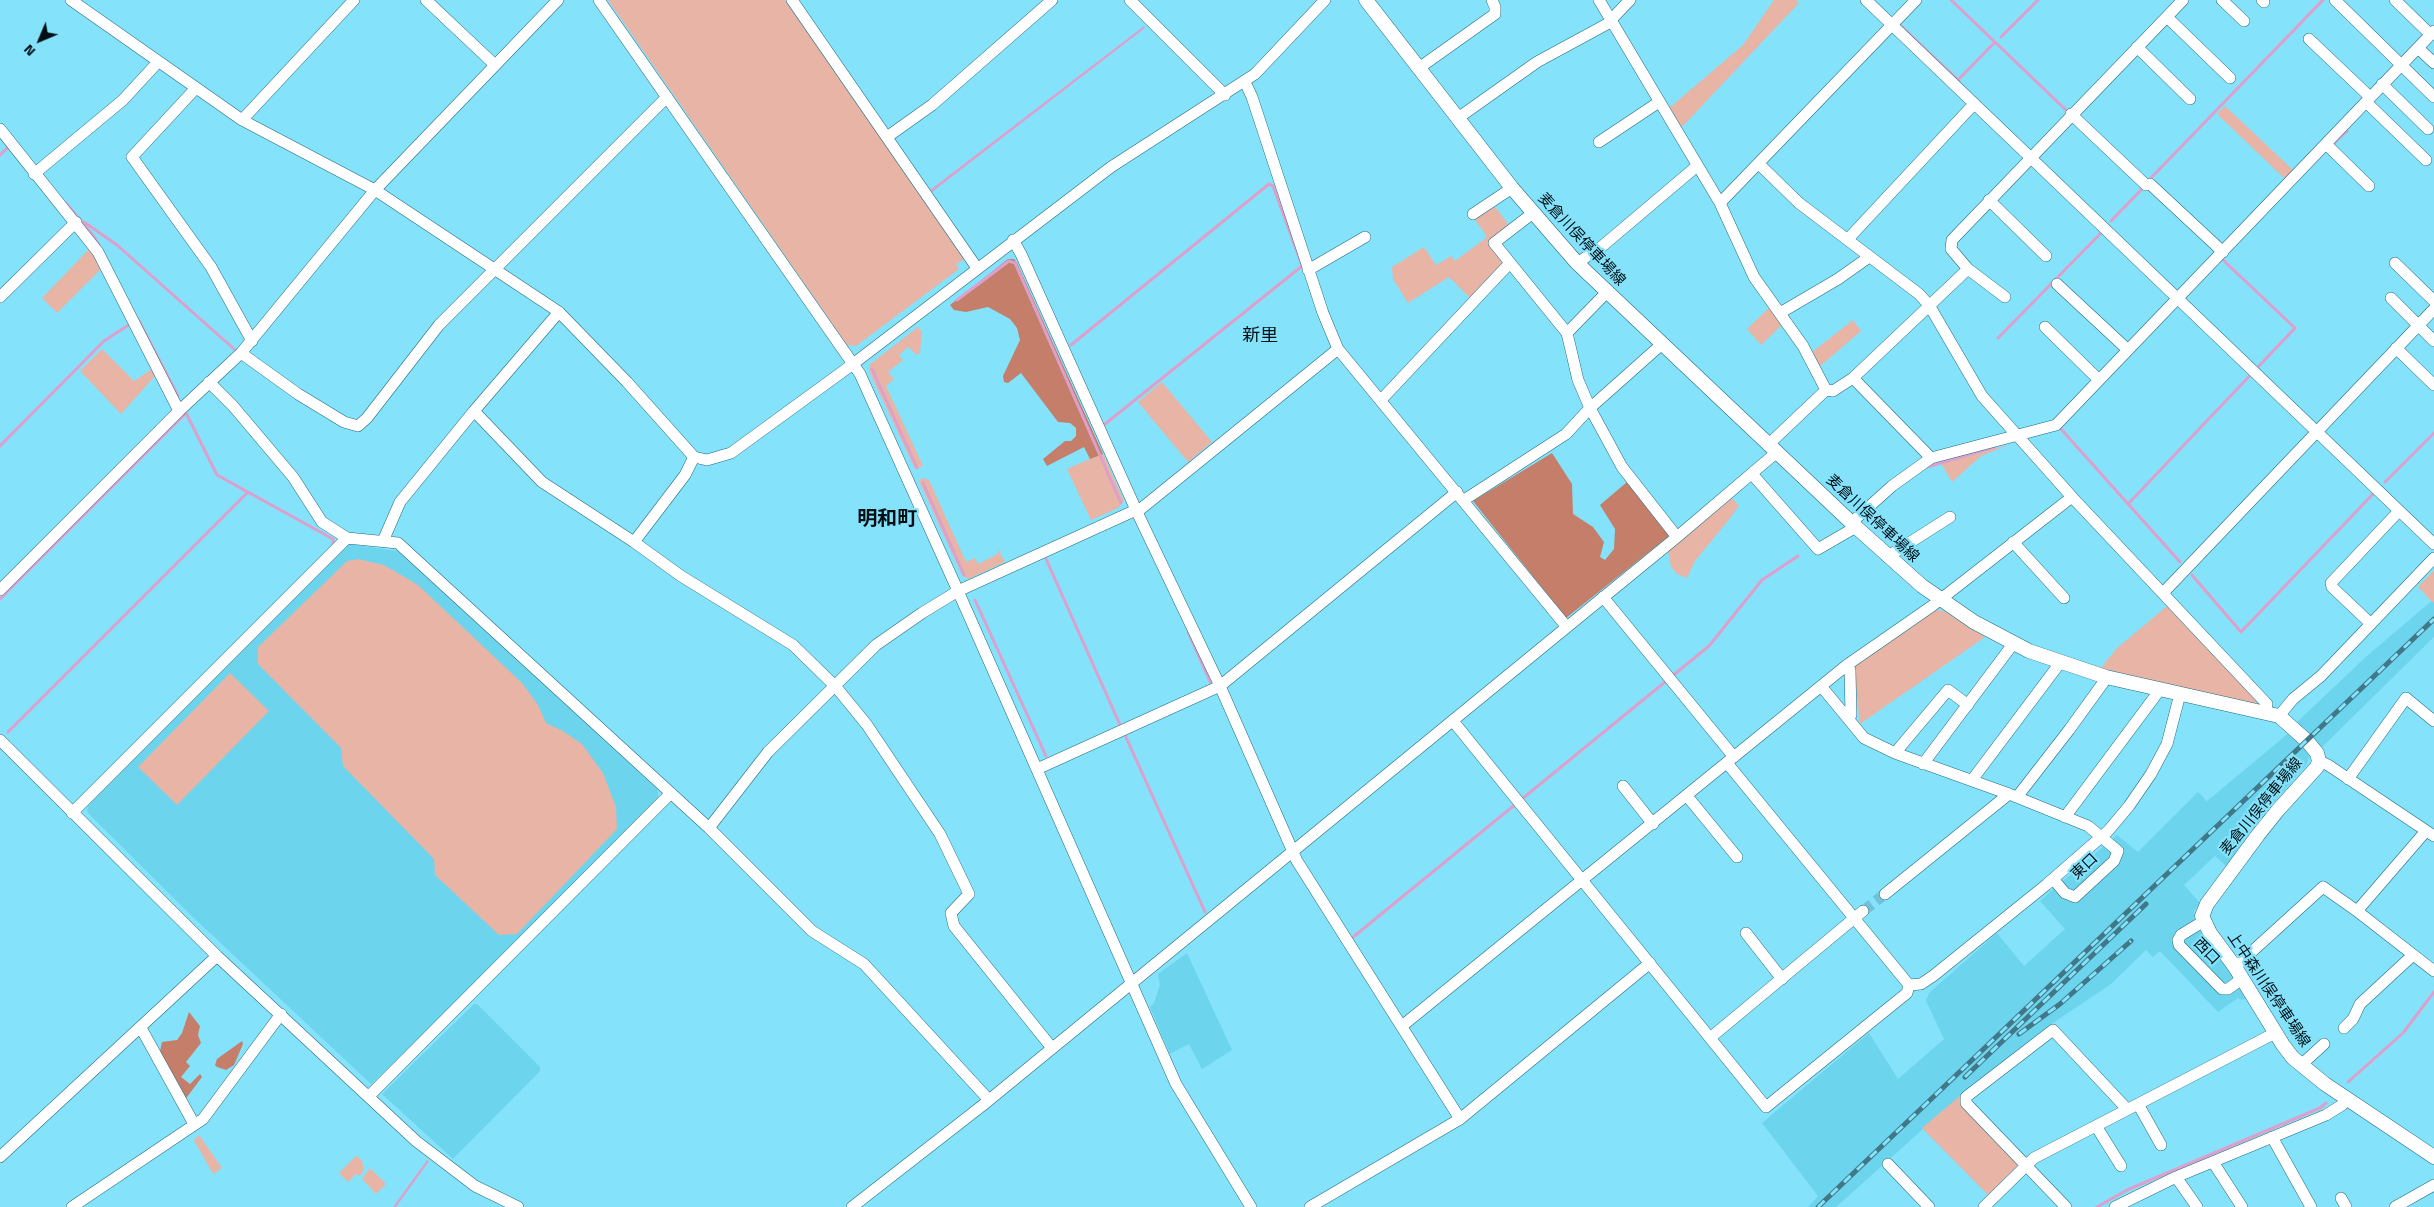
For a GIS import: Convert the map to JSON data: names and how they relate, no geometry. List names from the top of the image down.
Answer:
{
  "streets": {
    "main road": ["麦倉川俣停車場線", "上中森川俣停車場線"],
    "street": ["東口", "西口"]
  },
  "crossings": [
    ["麦倉川俣停車場線", "西口"],
    ["麦倉川俣停車場線", "上中森川俣停車場線"],
    ["西口", "上中森川俣停車場線"]
  ],
  "districts": ["新里", "明和町"],
  "north": "bottom left"
}
